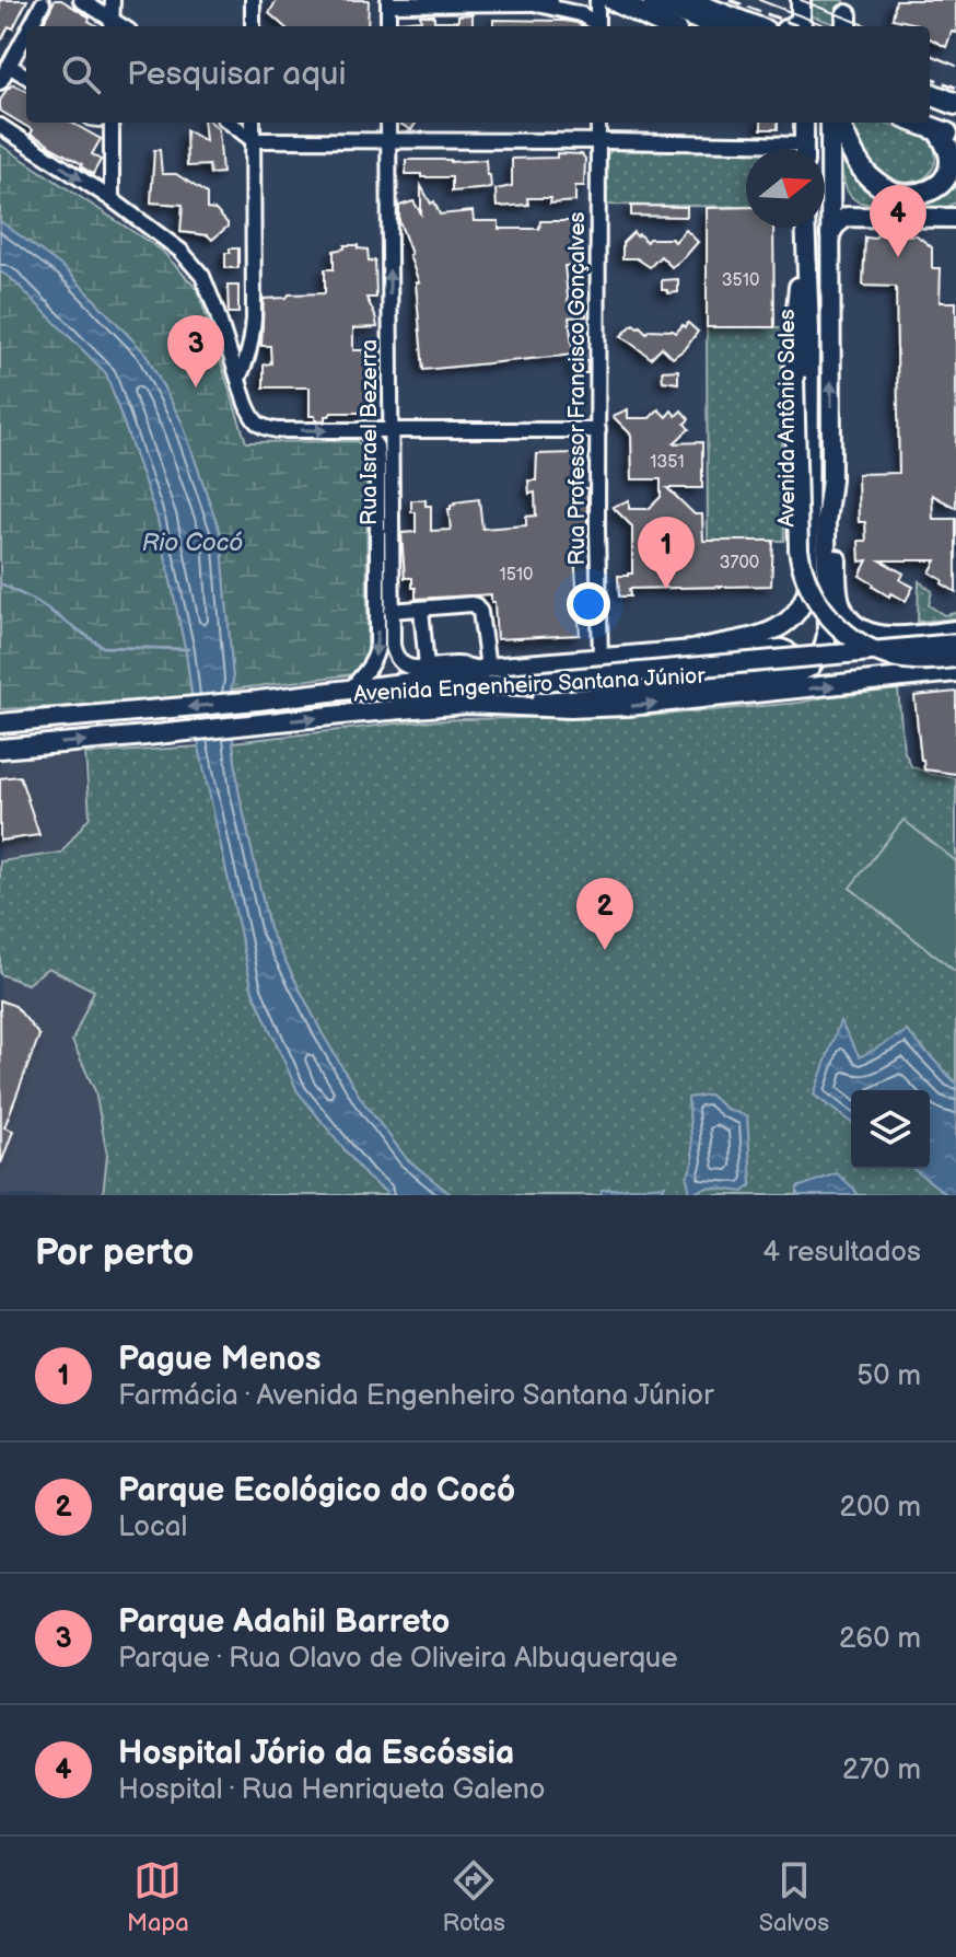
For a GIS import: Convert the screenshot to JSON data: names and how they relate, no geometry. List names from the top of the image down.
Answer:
{
  "streets": {
    "main road": ["Avenida Antônio Sales", "Avenida Engenheiro Santana Júnior"],
    "street": ["Rua Professor Francisco Gonçalves", "Rua Israel Bezerra"]
  },
  "crossings": [
    ["Rua Professor Francisco Gonçalves", "Avenida Engenheiro Santana Júnior"],
    ["Avenida Antônio Sales", "Avenida Engenheiro Santana Júnior"],
    ["Rua Israel Bezerra", "Avenida Engenheiro Santana Júnior"]
  ],
  "water": ["Rio Cocó"],
  "house_numbers": [
    "3510",
    "1351",
    "3700",
    "1510"
  ],
  "north": "right",
  "page": {
    "search": "Pesquisar aqui",
    "pins": [
      "4",
      "3",
      "1",
      "2"
    ],
    "heading": ["Por perto", "4 resultados"],
    "list": [
      {
        "mark": "1",
        "name": "Pague Menos",
        "note": "Farmácia · Avenida Engenheiro Santana Júnior",
        "value": "50 m"
      },
      {
        "mark": "2",
        "name": "Parque Ecológico do Cocó",
        "note": "Local",
        "value": "200 m"
      },
      {
        "mark": "3",
        "name": "Parque Adahil Barreto",
        "note": "Parque · Rua Olavo de Oliveira Albuquerque",
        "value": "260 m"
      },
      {
        "mark": "4",
        "name": "Hospital Jório da Escóssia",
        "note": "Hospital · Rua Henriqueta Galeno",
        "value": "270 m"
      }
    ],
    "nav": ["Mapa", "Rotas", "Salvos"]
  }
}
